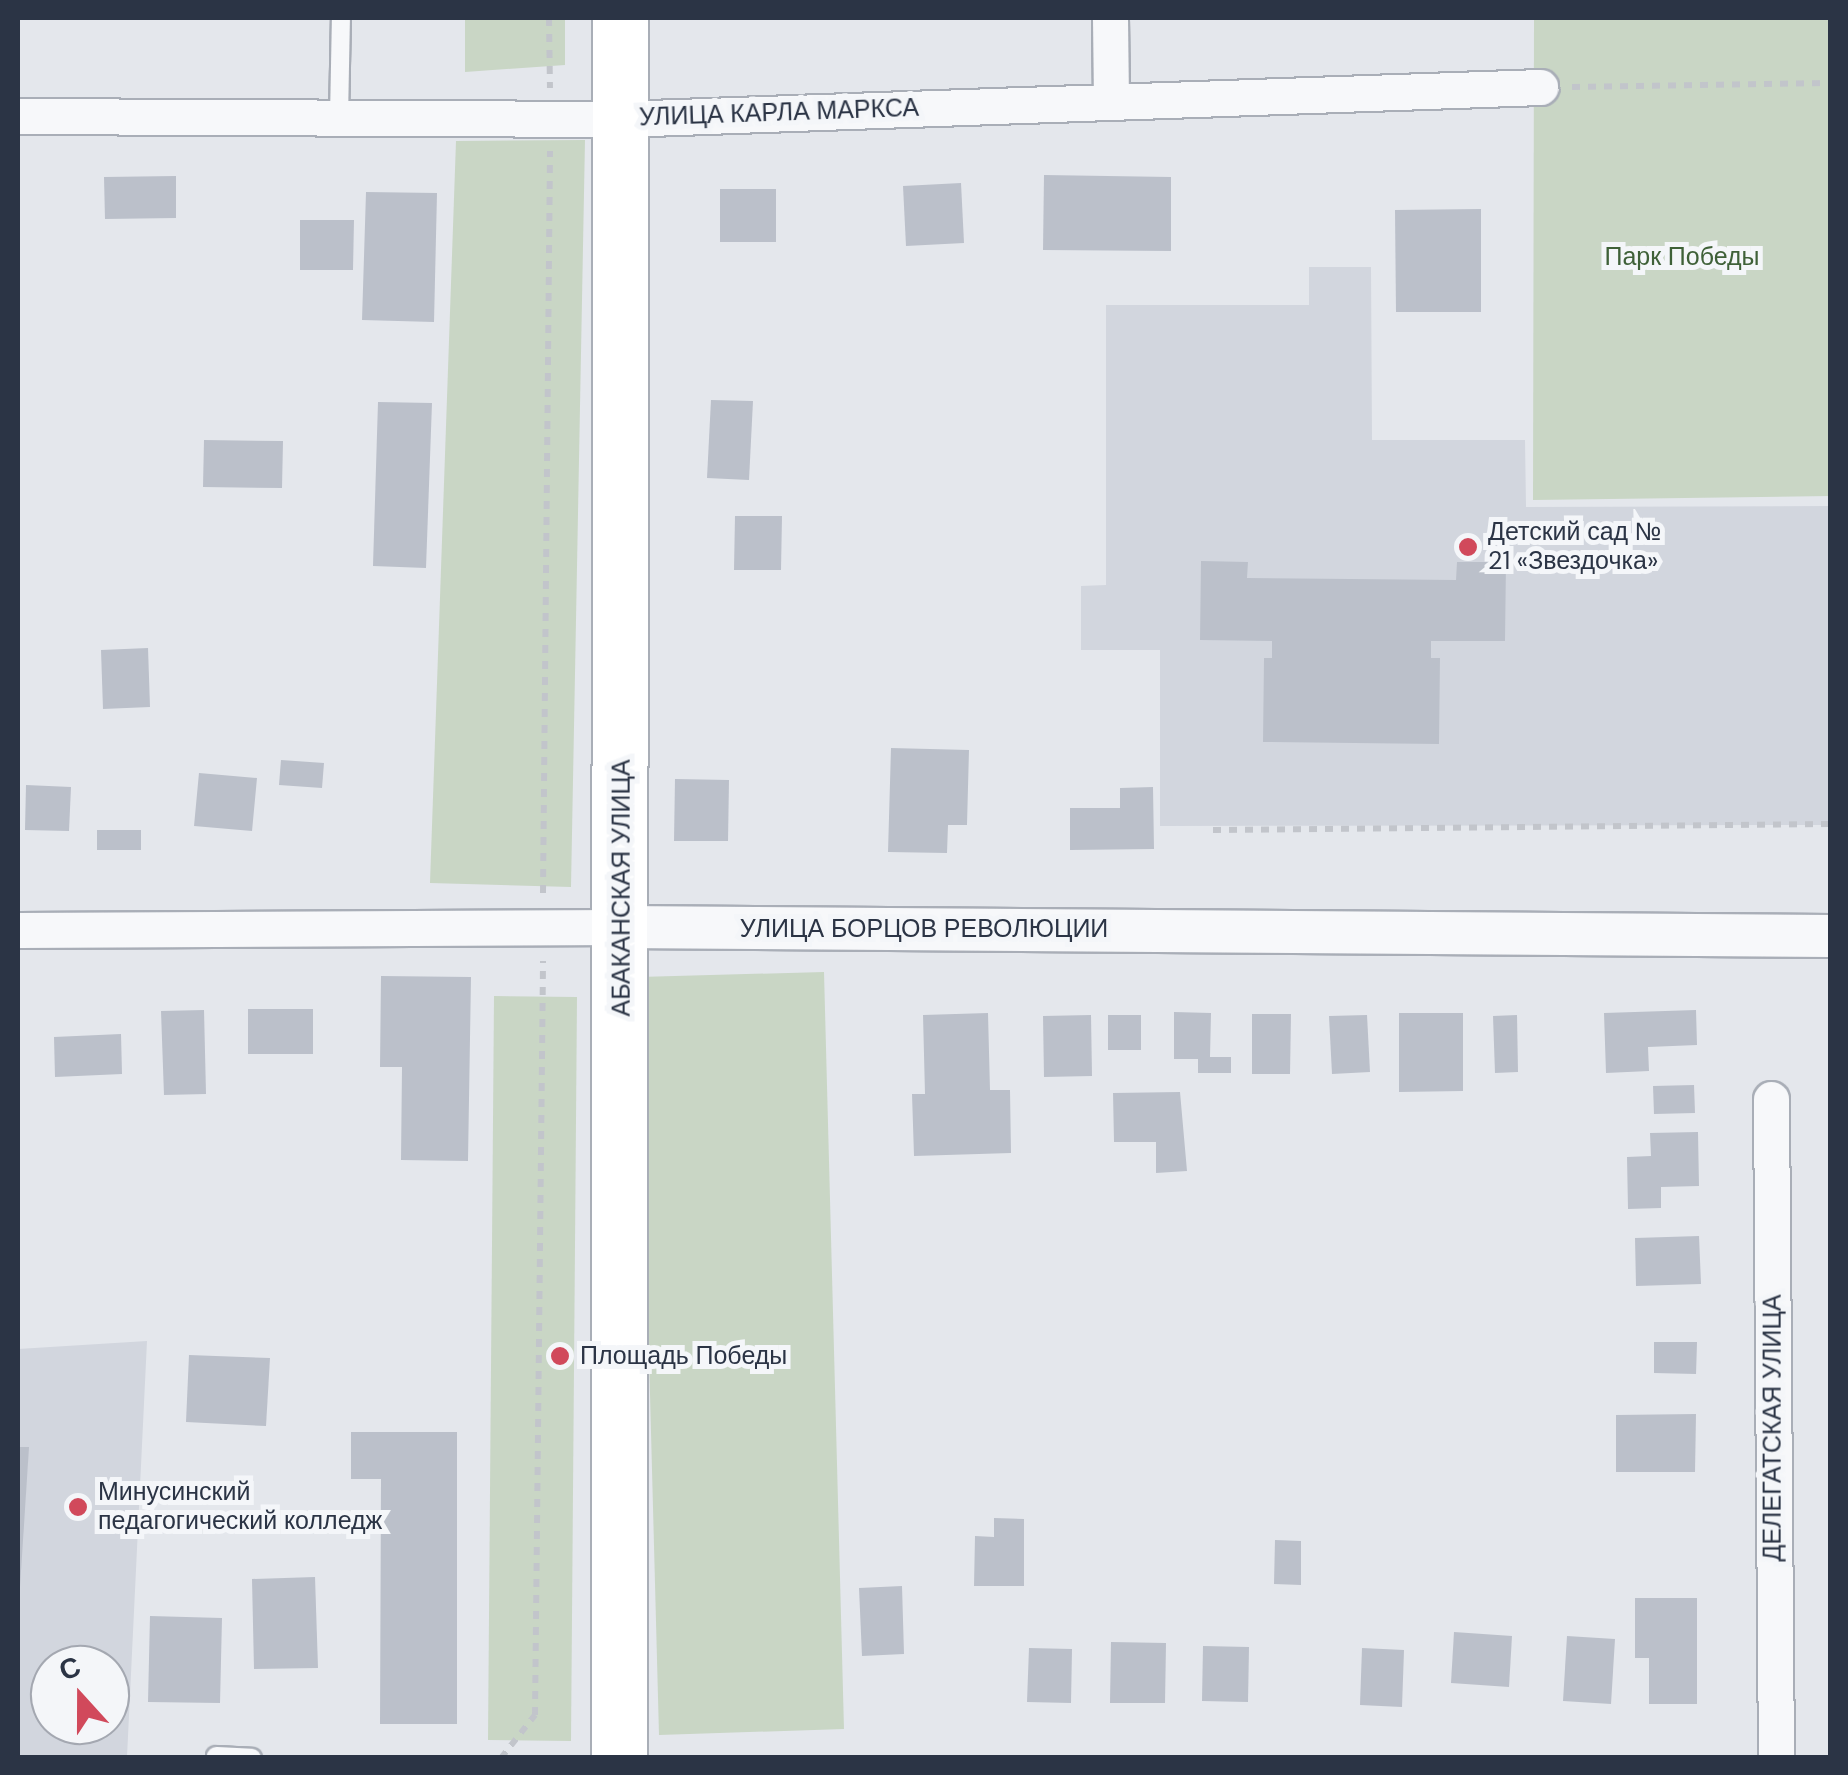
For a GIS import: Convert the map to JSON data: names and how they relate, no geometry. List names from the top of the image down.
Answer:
{
  "streets": {
    "main road": ["АБАКАНСКАЯ УЛИЦА"],
    "street": ["УЛИЦА КАРЛА МАРКСА", "УЛИЦА БОРЦОВ РЕВОЛЮЦИИ", "ДЕЛЕГАТСКАЯ УЛИЦА"]
  },
  "crossings": [
    ["УЛИЦА КАРЛА МАРКСА", "АБАКАНСКАЯ УЛИЦА"],
    ["АБАКАНСКАЯ УЛИЦА", "УЛИЦА БОРЦОВ РЕВОЛЮЦИИ"]
  ],
  "parks": ["Парк Победы"],
  "places": ["Детский сад № 21 «Звездочка»", "Площадь Победы", "Минусинский педагогический колледж"],
  "north": "top"
}
